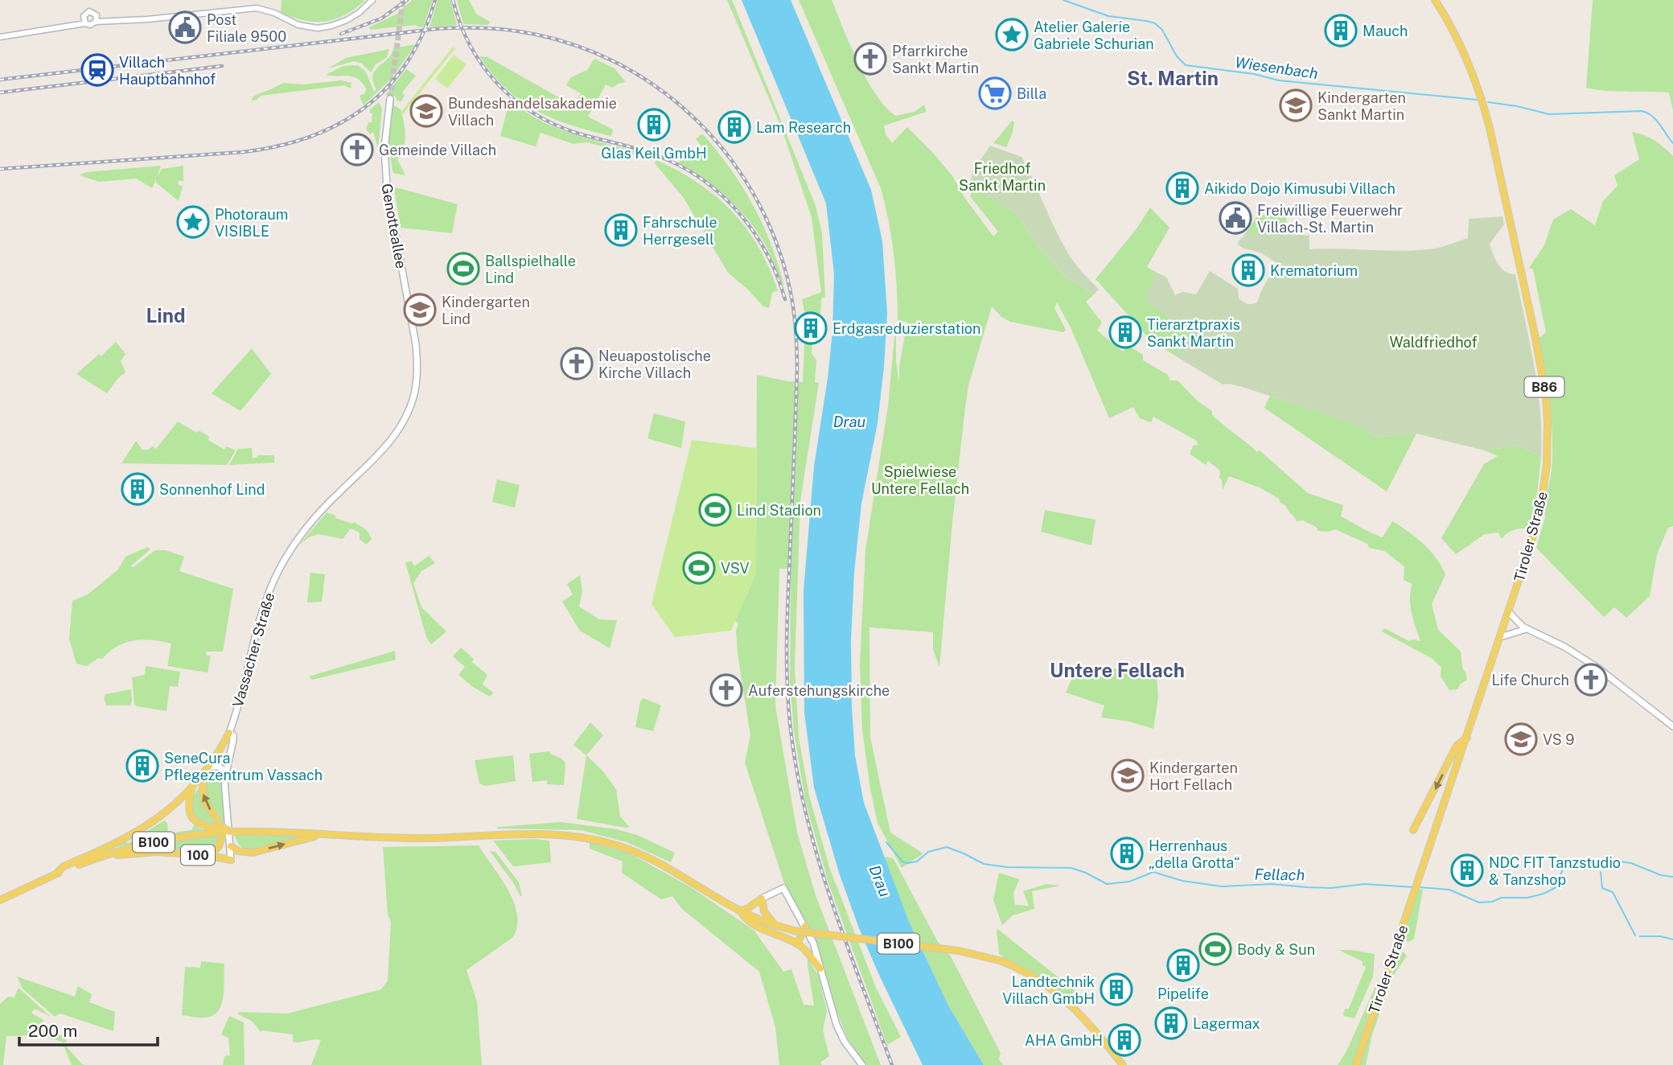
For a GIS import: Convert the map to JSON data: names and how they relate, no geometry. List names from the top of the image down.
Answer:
{
  "streets": {
    "main road": [
      "Genotteallee",
      "B86",
      "Tiroler Straße",
      "Vassacher Straße",
      "B100",
      "100"
    ]
  },
  "crossings": [
    ["Genotteallee", "Vassacher Straße"],
    ["Vassacher Straße", "100"],
    ["B100", "100"]
  ],
  "districts": ["St. Martin", "Lind", "Untere Fellach"],
  "water": ["Wiesenbach", "Drau", "Fellach"],
  "parks": ["Friedhof Sankt Martin", "Waldfriedhof", "Spielwiese Untere Fellach"],
  "places": {
    "public building": ["Post Filiale 9500", "Freiwillige Feuerwehr Villach-St. Martin"],
    "building": [
      "Mauch",
      "Glas Keil GmbH",
      "Lam Research",
      "Aikido Dojo Kimusubi Villach",
      "Fahrschule Herrgesell",
      "Krematorium",
      "Erdgasreduzierstation",
      "Tierarztpraxis Sankt Martin",
      "Sonnenhof Lind",
      "SeneCura Pflegezentrum Vassach",
      "Herrenhaus „della Grotta“",
      "NDC FIT Tanzstudio & Tanzshop",
      "Pipelife",
      "Landtechnik Villach GmbH",
      "Lagermax",
      "AHA GmbH"
    ],
    "place": ["Atelier Galerie Gabriele Schurian", "Photoraum VISIBLE"],
    "church": [
      "Pfarrkirche Sankt Martin",
      "Gemeinde Villach",
      "Neuapostolische Kirche Villach",
      "Life Church",
      "Auferstehungskirche"
    ],
    "station": ["Villach Hauptbahnhof"],
    "supermarket": ["Billa"],
    "school or university": [
      "Kindergarten Sankt Martin",
      "Bundeshandelsakademie Villach",
      "Kindergarten Lind",
      "VS 9",
      "Kindergarten Hort Fellach"
    ],
    "sports": [
      "Ballspielhalle Lind",
      "Lind Stadion",
      "VSV",
      "Body & Sun"
    ]
  },
  "scale_bar": "200 m"
}
